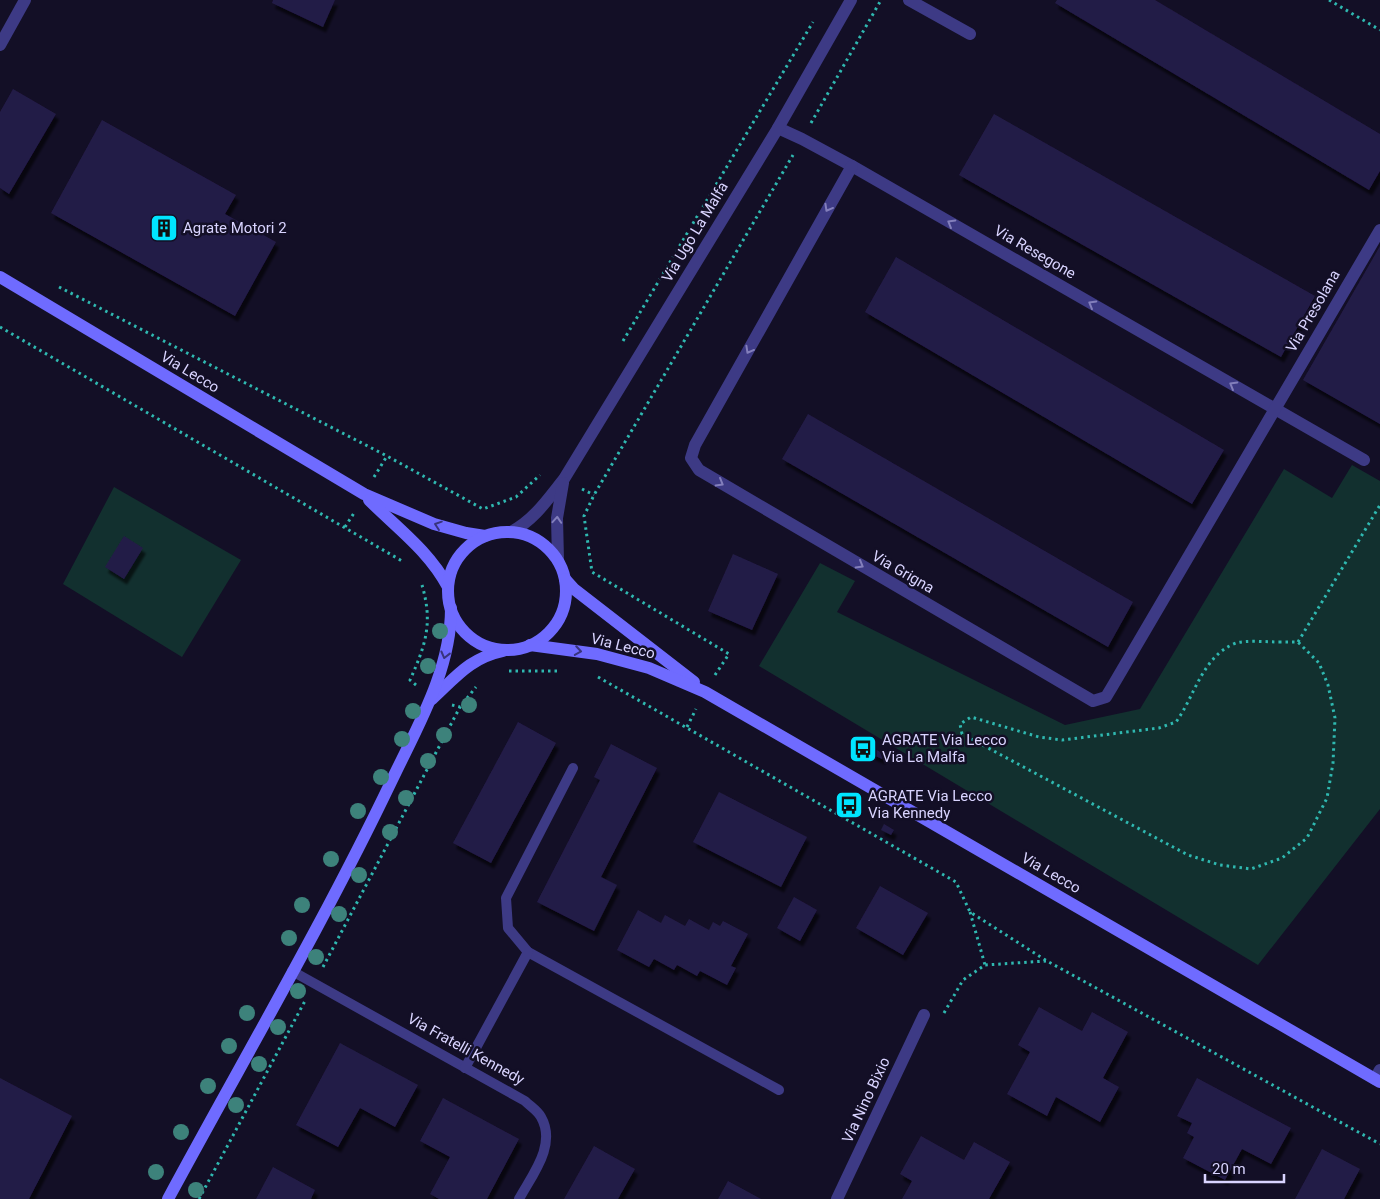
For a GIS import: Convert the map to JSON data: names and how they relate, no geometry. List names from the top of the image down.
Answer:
{
  "streets": {
    "street": [
      "Via Ugo La Malfa",
      "Via Resegone",
      "Via Presolana",
      "Via Lecco",
      "Via Grigna",
      "Via Nino Bixio"
    ],
    "lane": ["Via Fratelli Kennedy"]
  },
  "crossings": [
    ["Via Ugo La Malfa", "Via Resegone"],
    ["Via Ugo La Malfa", "Via Lecco"],
    ["Via Resegone", "Via Presolana"],
    ["Via Resegone", "Via Grigna"],
    ["Via Presolana", "Via Grigna"]
  ],
  "one_way": ["Via Resegone"],
  "places": {
    "building": ["Agrate Motori 2"],
    "bus stop": ["AGRATE Via Lecco Via La Malfa", "AGRATE Via Lecco Via Kennedy"]
  },
  "scale_bar": "20 m"
}
